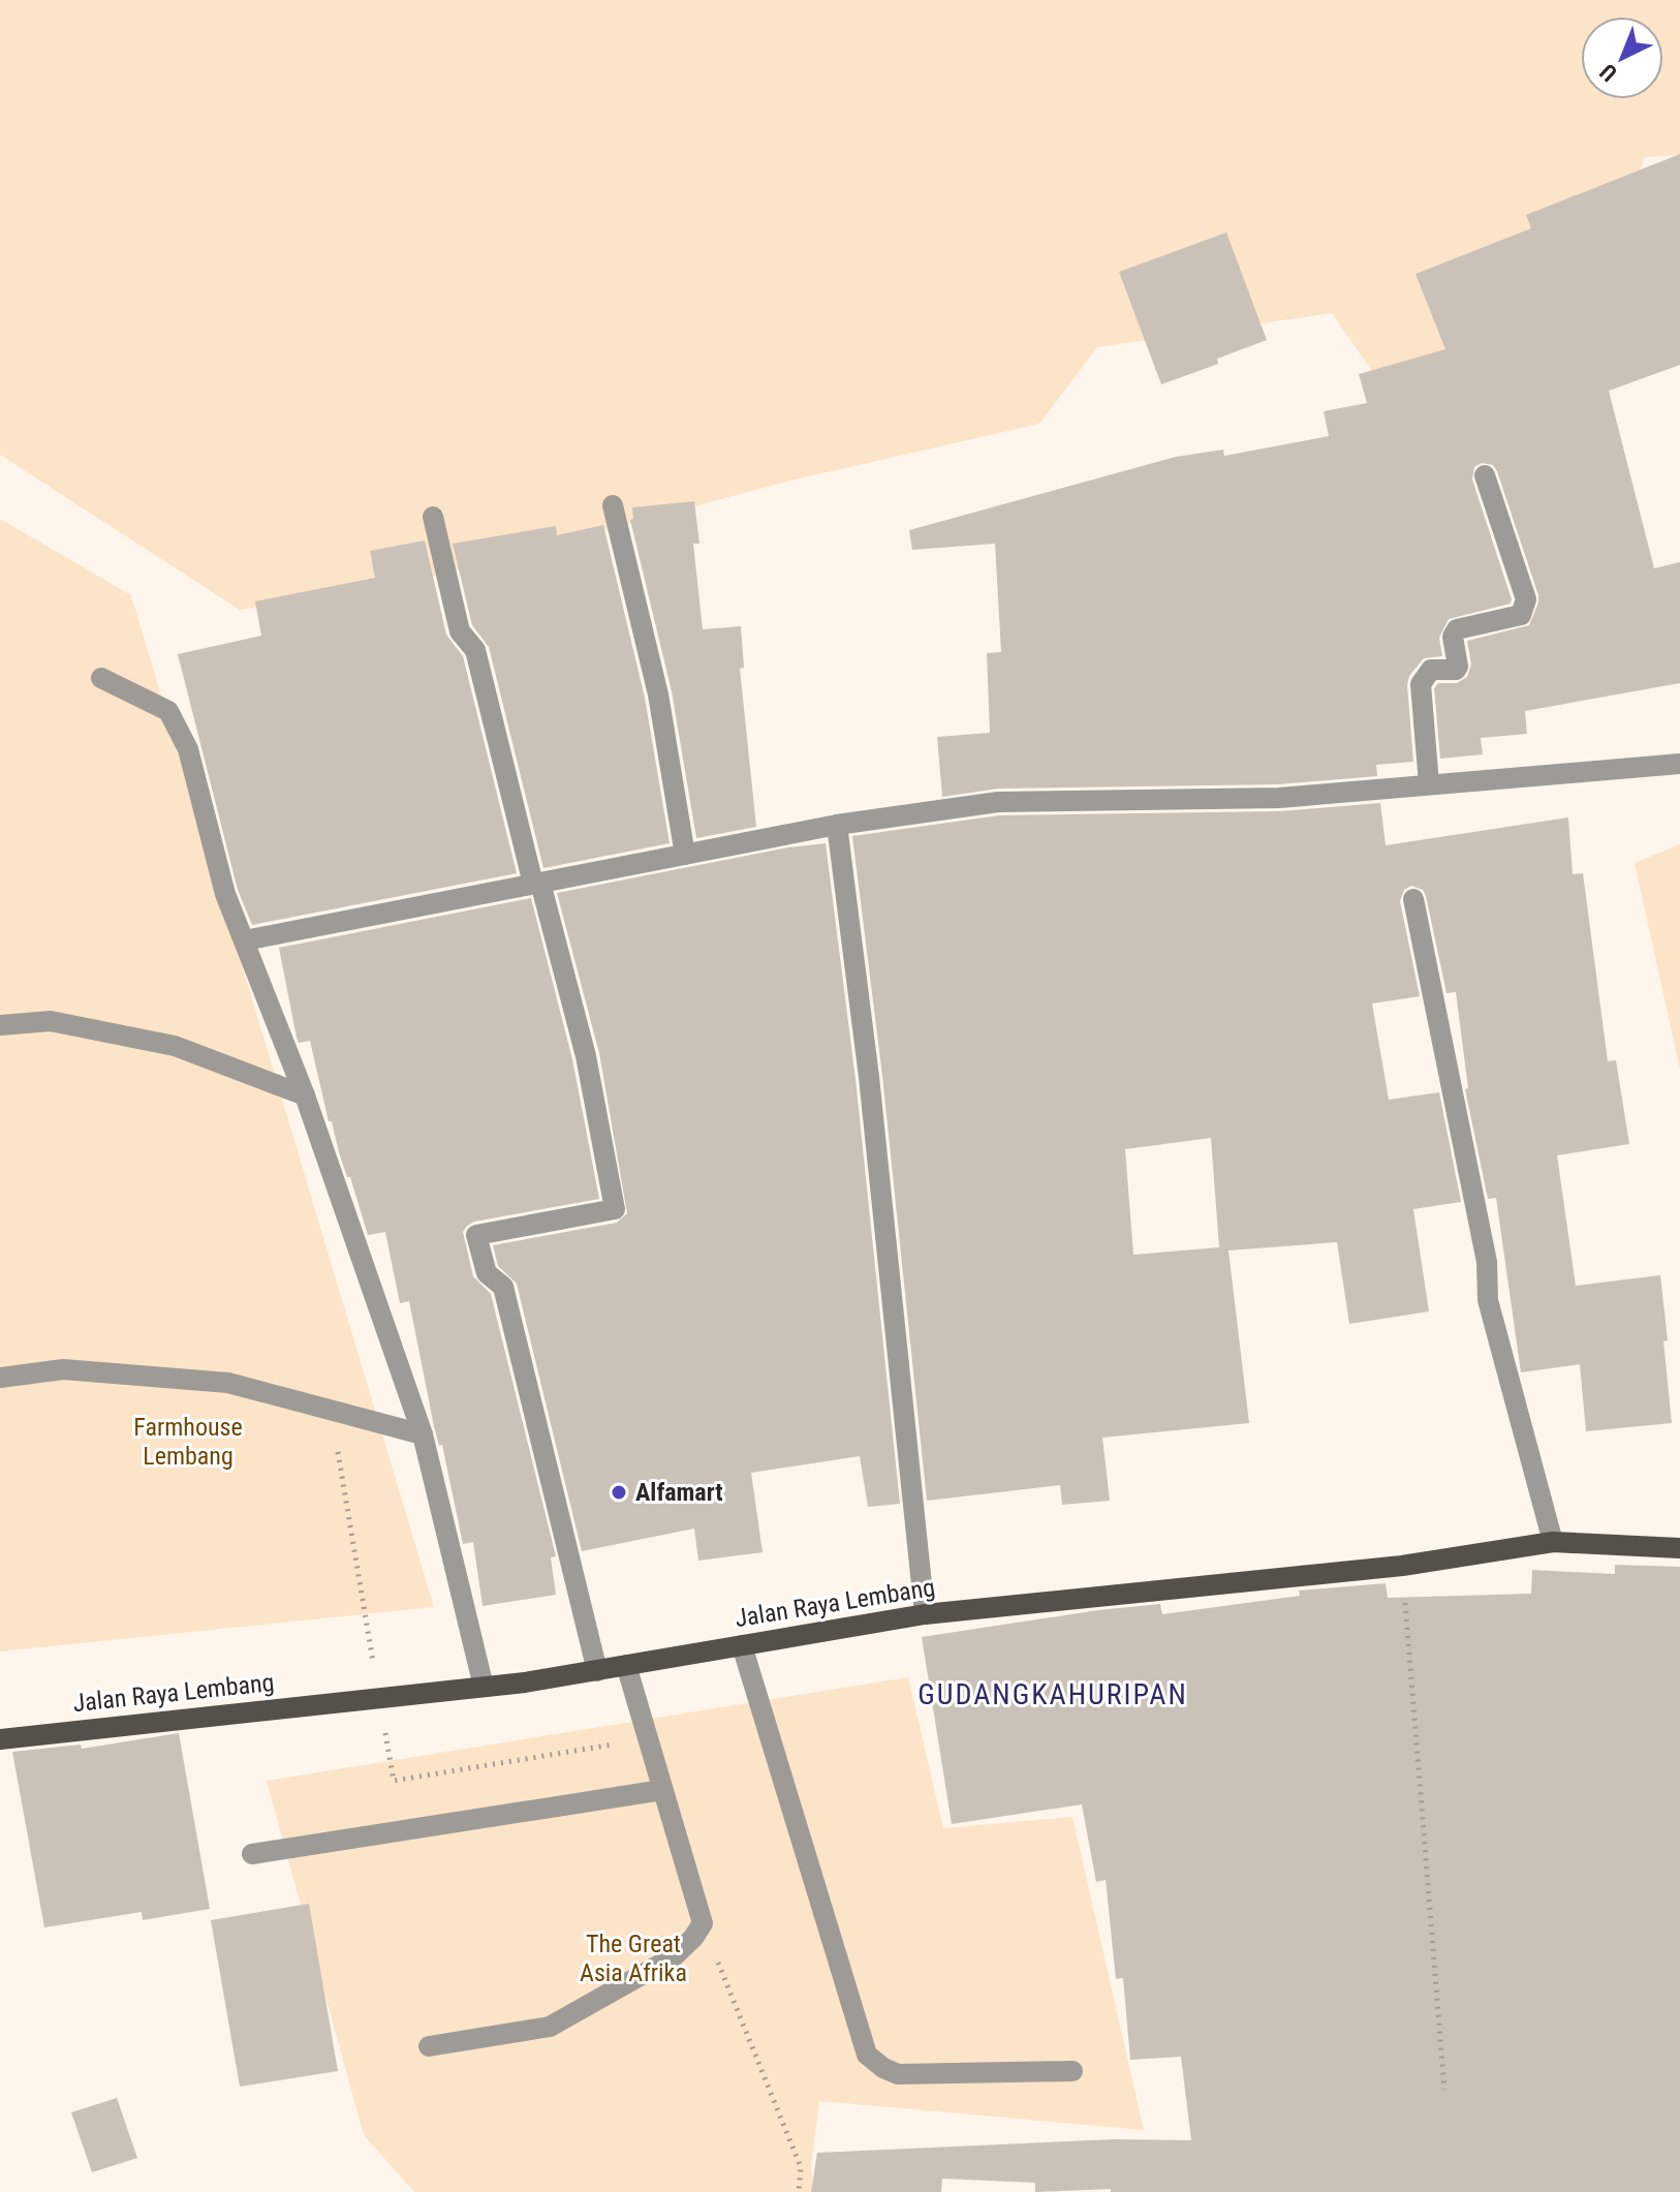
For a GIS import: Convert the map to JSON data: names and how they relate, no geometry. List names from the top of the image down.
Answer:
{
  "streets": {
    "main road": ["Jalan Raya Lembang"]
  },
  "districts": ["GUDANGKAHURIPAN"],
  "parks": ["Farmhouse Lembang", "The Great Asia Afrika"],
  "places": ["Alfamart"],
  "north": "bottom left"
}
